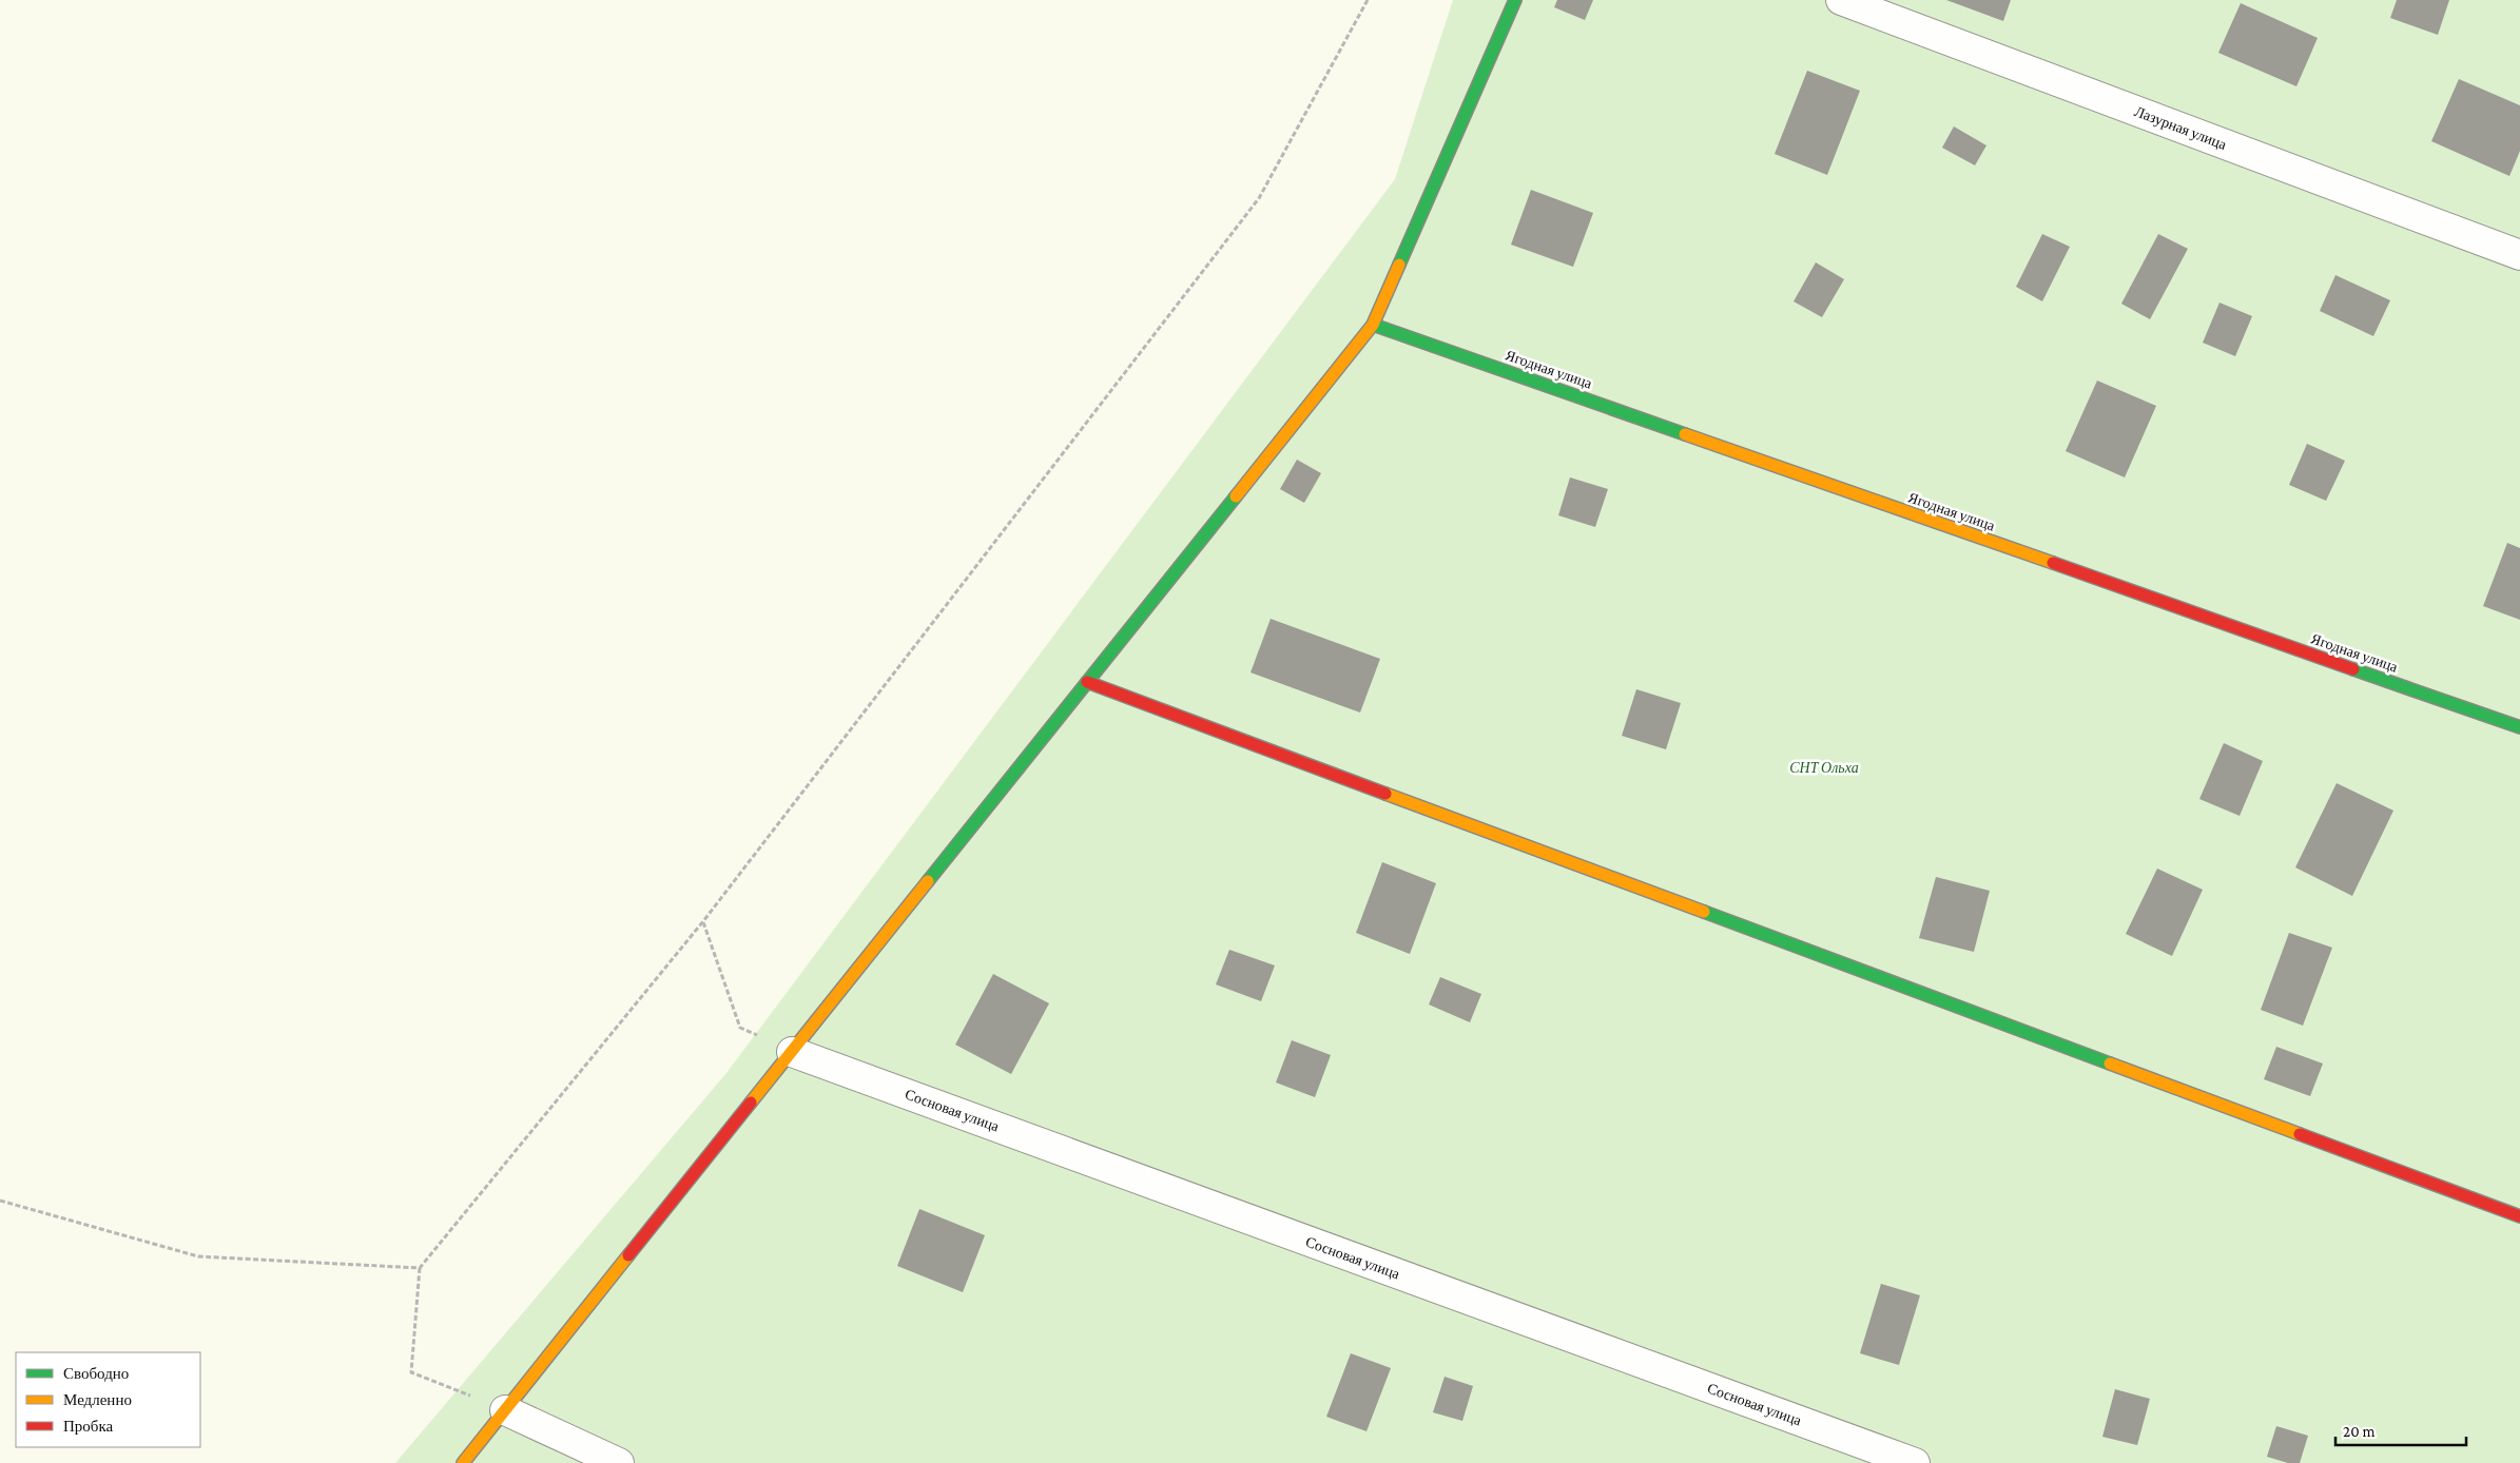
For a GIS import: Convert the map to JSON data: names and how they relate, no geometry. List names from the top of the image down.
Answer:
{
  "streets": {
    "street": ["Лазурная улица", "Ягодная улица", "Сосновая улица"]
  },
  "parks": ["СНТ Ольха"],
  "legend": ["Свободно", "Медленно", "Пробка"],
  "scale_bar": "20 m"
}
